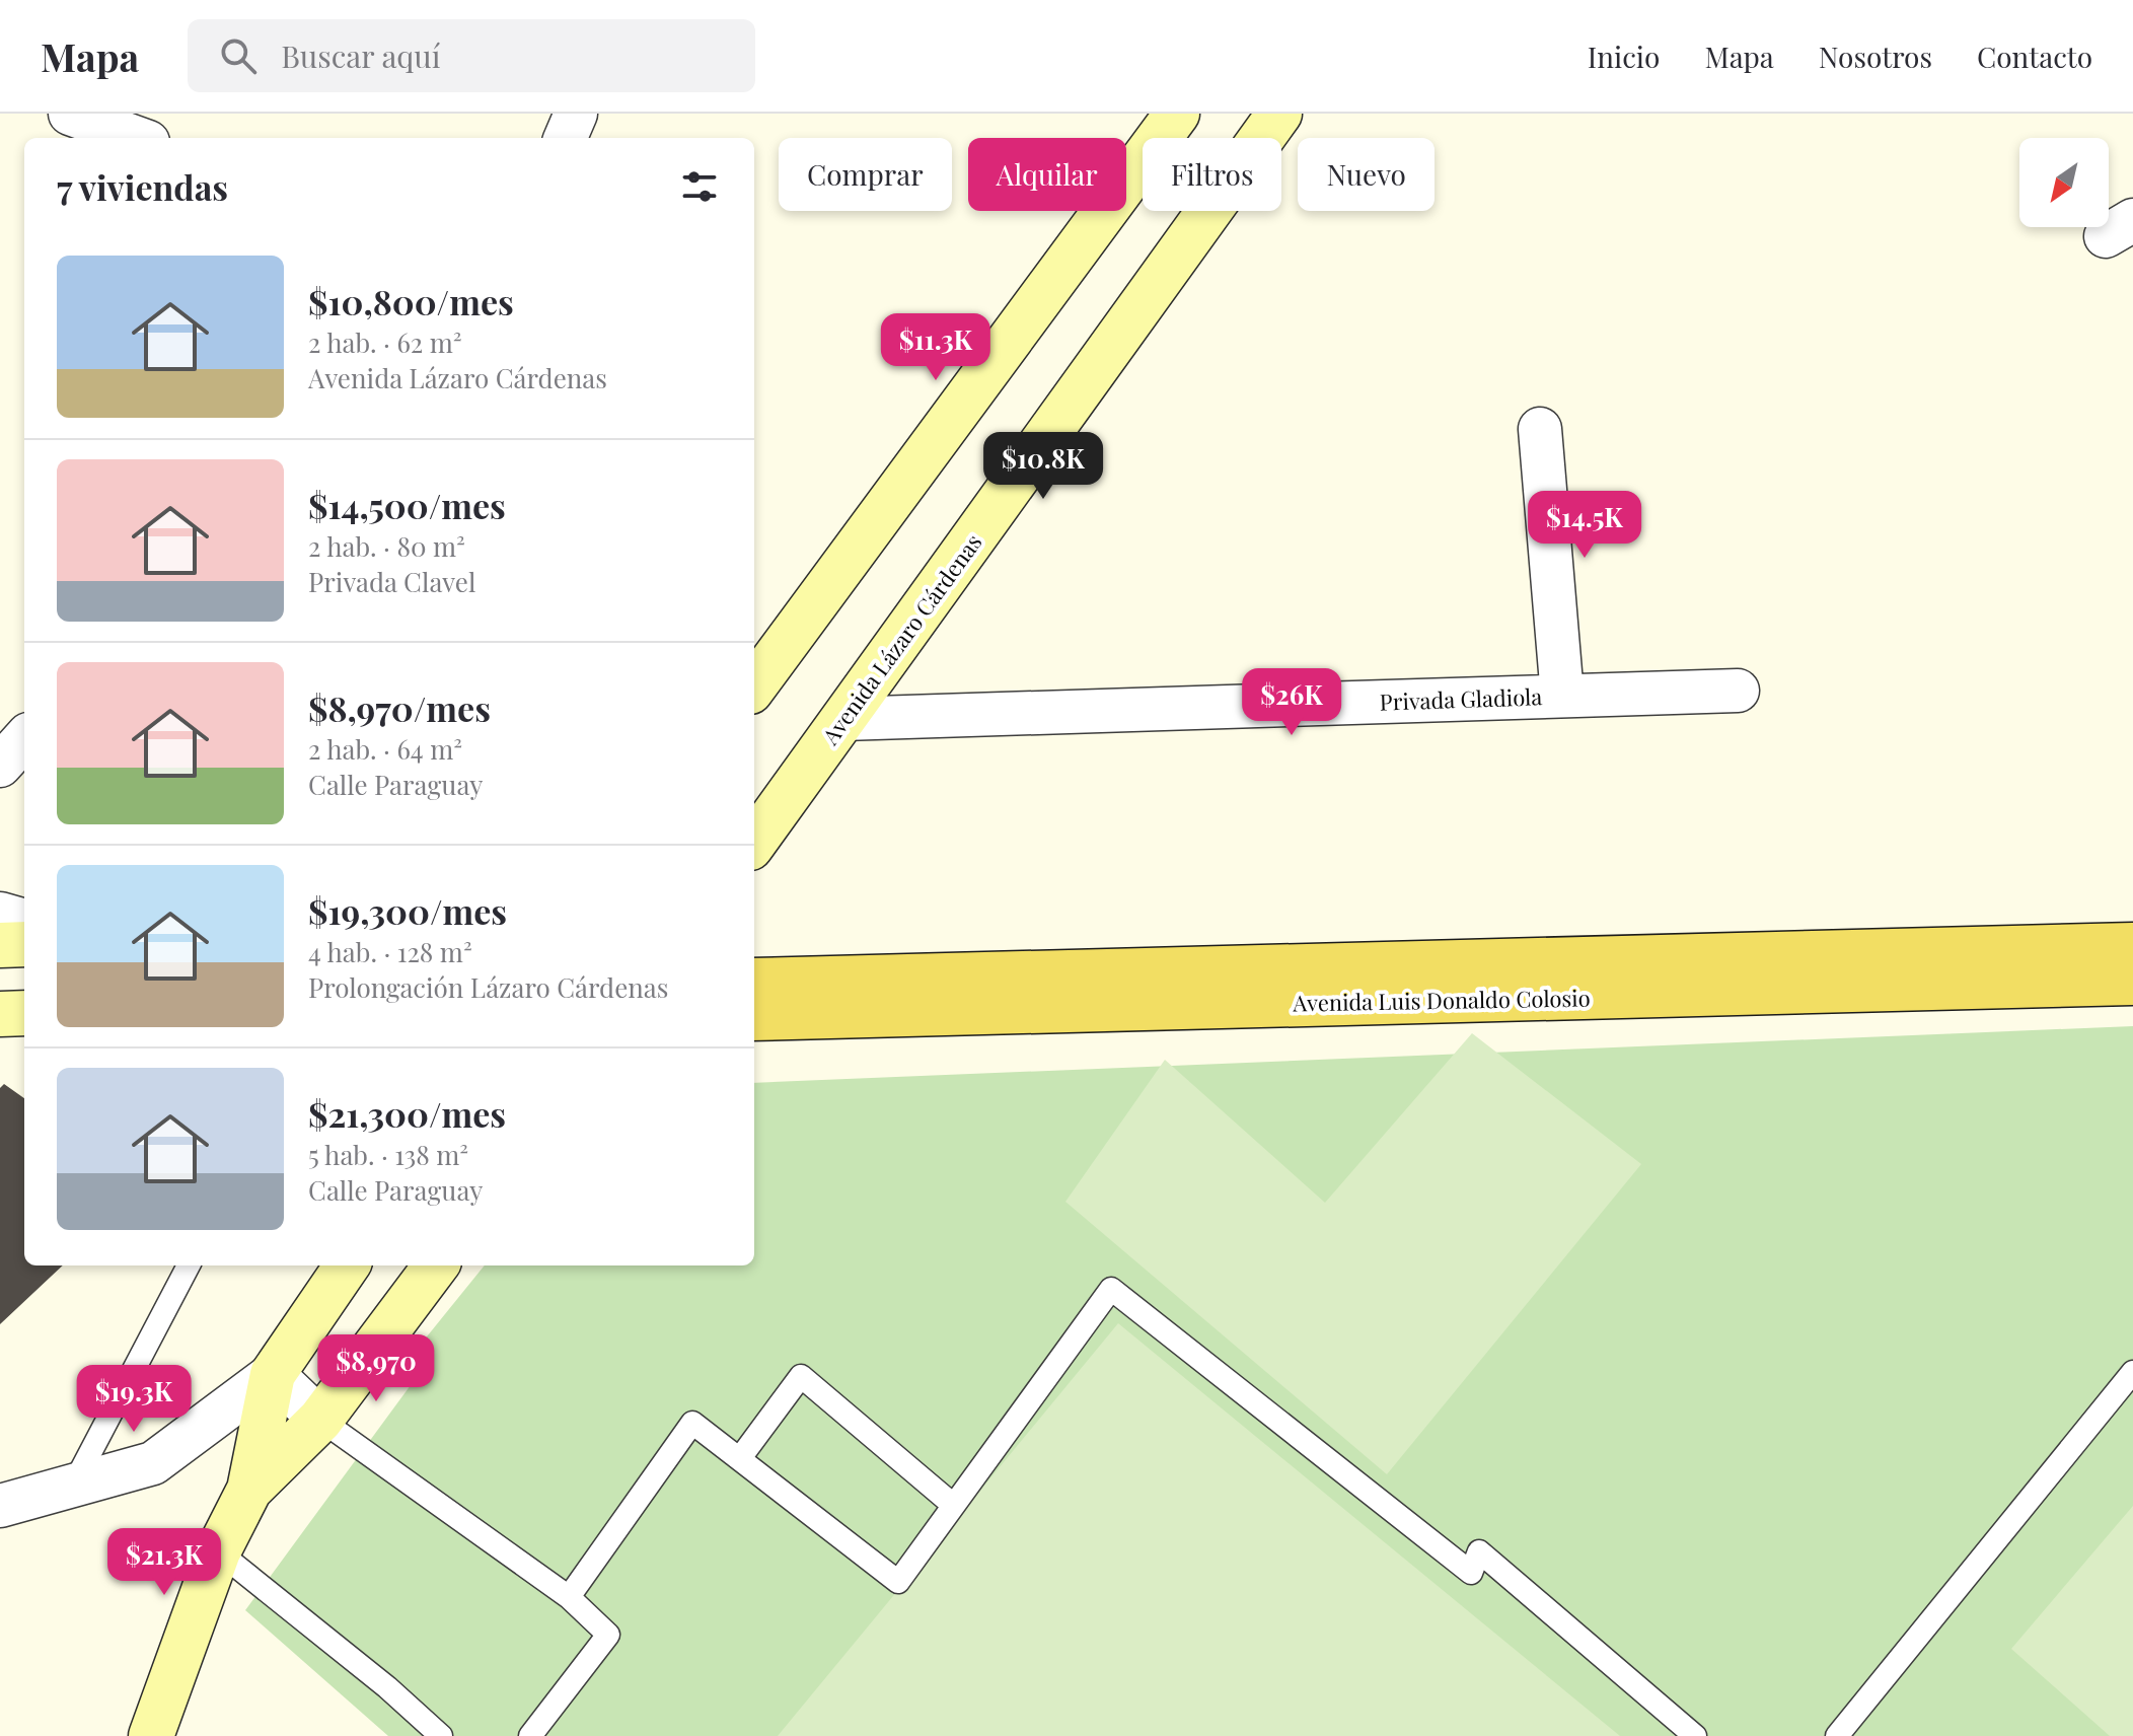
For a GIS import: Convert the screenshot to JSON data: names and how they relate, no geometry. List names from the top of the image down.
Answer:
{
  "streets": {
    "main road": ["Avenida Lázaro Cárdenas", "Avenida Luis Donaldo Colosio"],
    "street": ["Privada Gladiola"]
  },
  "crossings": [
    ["Avenida Lázaro Cárdenas", "Privada Gladiola"]
  ],
  "north": "bottom left",
  "page": {
    "header": "Mapa",
    "search": "Buscar aquí",
    "nav": [
      "Inicio",
      "Mapa",
      "Nosotros",
      "Contacto"
    ],
    "chip": [
      "Comprar",
      "Alquilar",
      "Filtros",
      "Nuevo"
    ],
    "heading": "7 viviendas",
    "list": [
      {
        "name": "$10,800/mes",
        "note": "2 hab. · 62 m² · Avenida Lázaro Cárdenas"
      },
      {
        "name": "$14,500/mes",
        "note": "2 hab. · 80 m² · Privada Clavel"
      },
      {
        "name": "$8,970/mes",
        "note": "2 hab. · 64 m² · Calle Paraguay"
      },
      {
        "name": "$19,300/mes",
        "note": "4 hab. · 128 m² · Prolongación Lázaro Cárdenas"
      },
      {
        "name": "$21,300/mes",
        "note": "5 hab. · 138 m² · Calle Paraguay"
      }
    ],
    "price": [
      "$11.3K",
      "$10.8K",
      "$14.5K",
      "$26K",
      "$8,970",
      "$19.3K",
      "$21.3K"
    ]
  }
}
